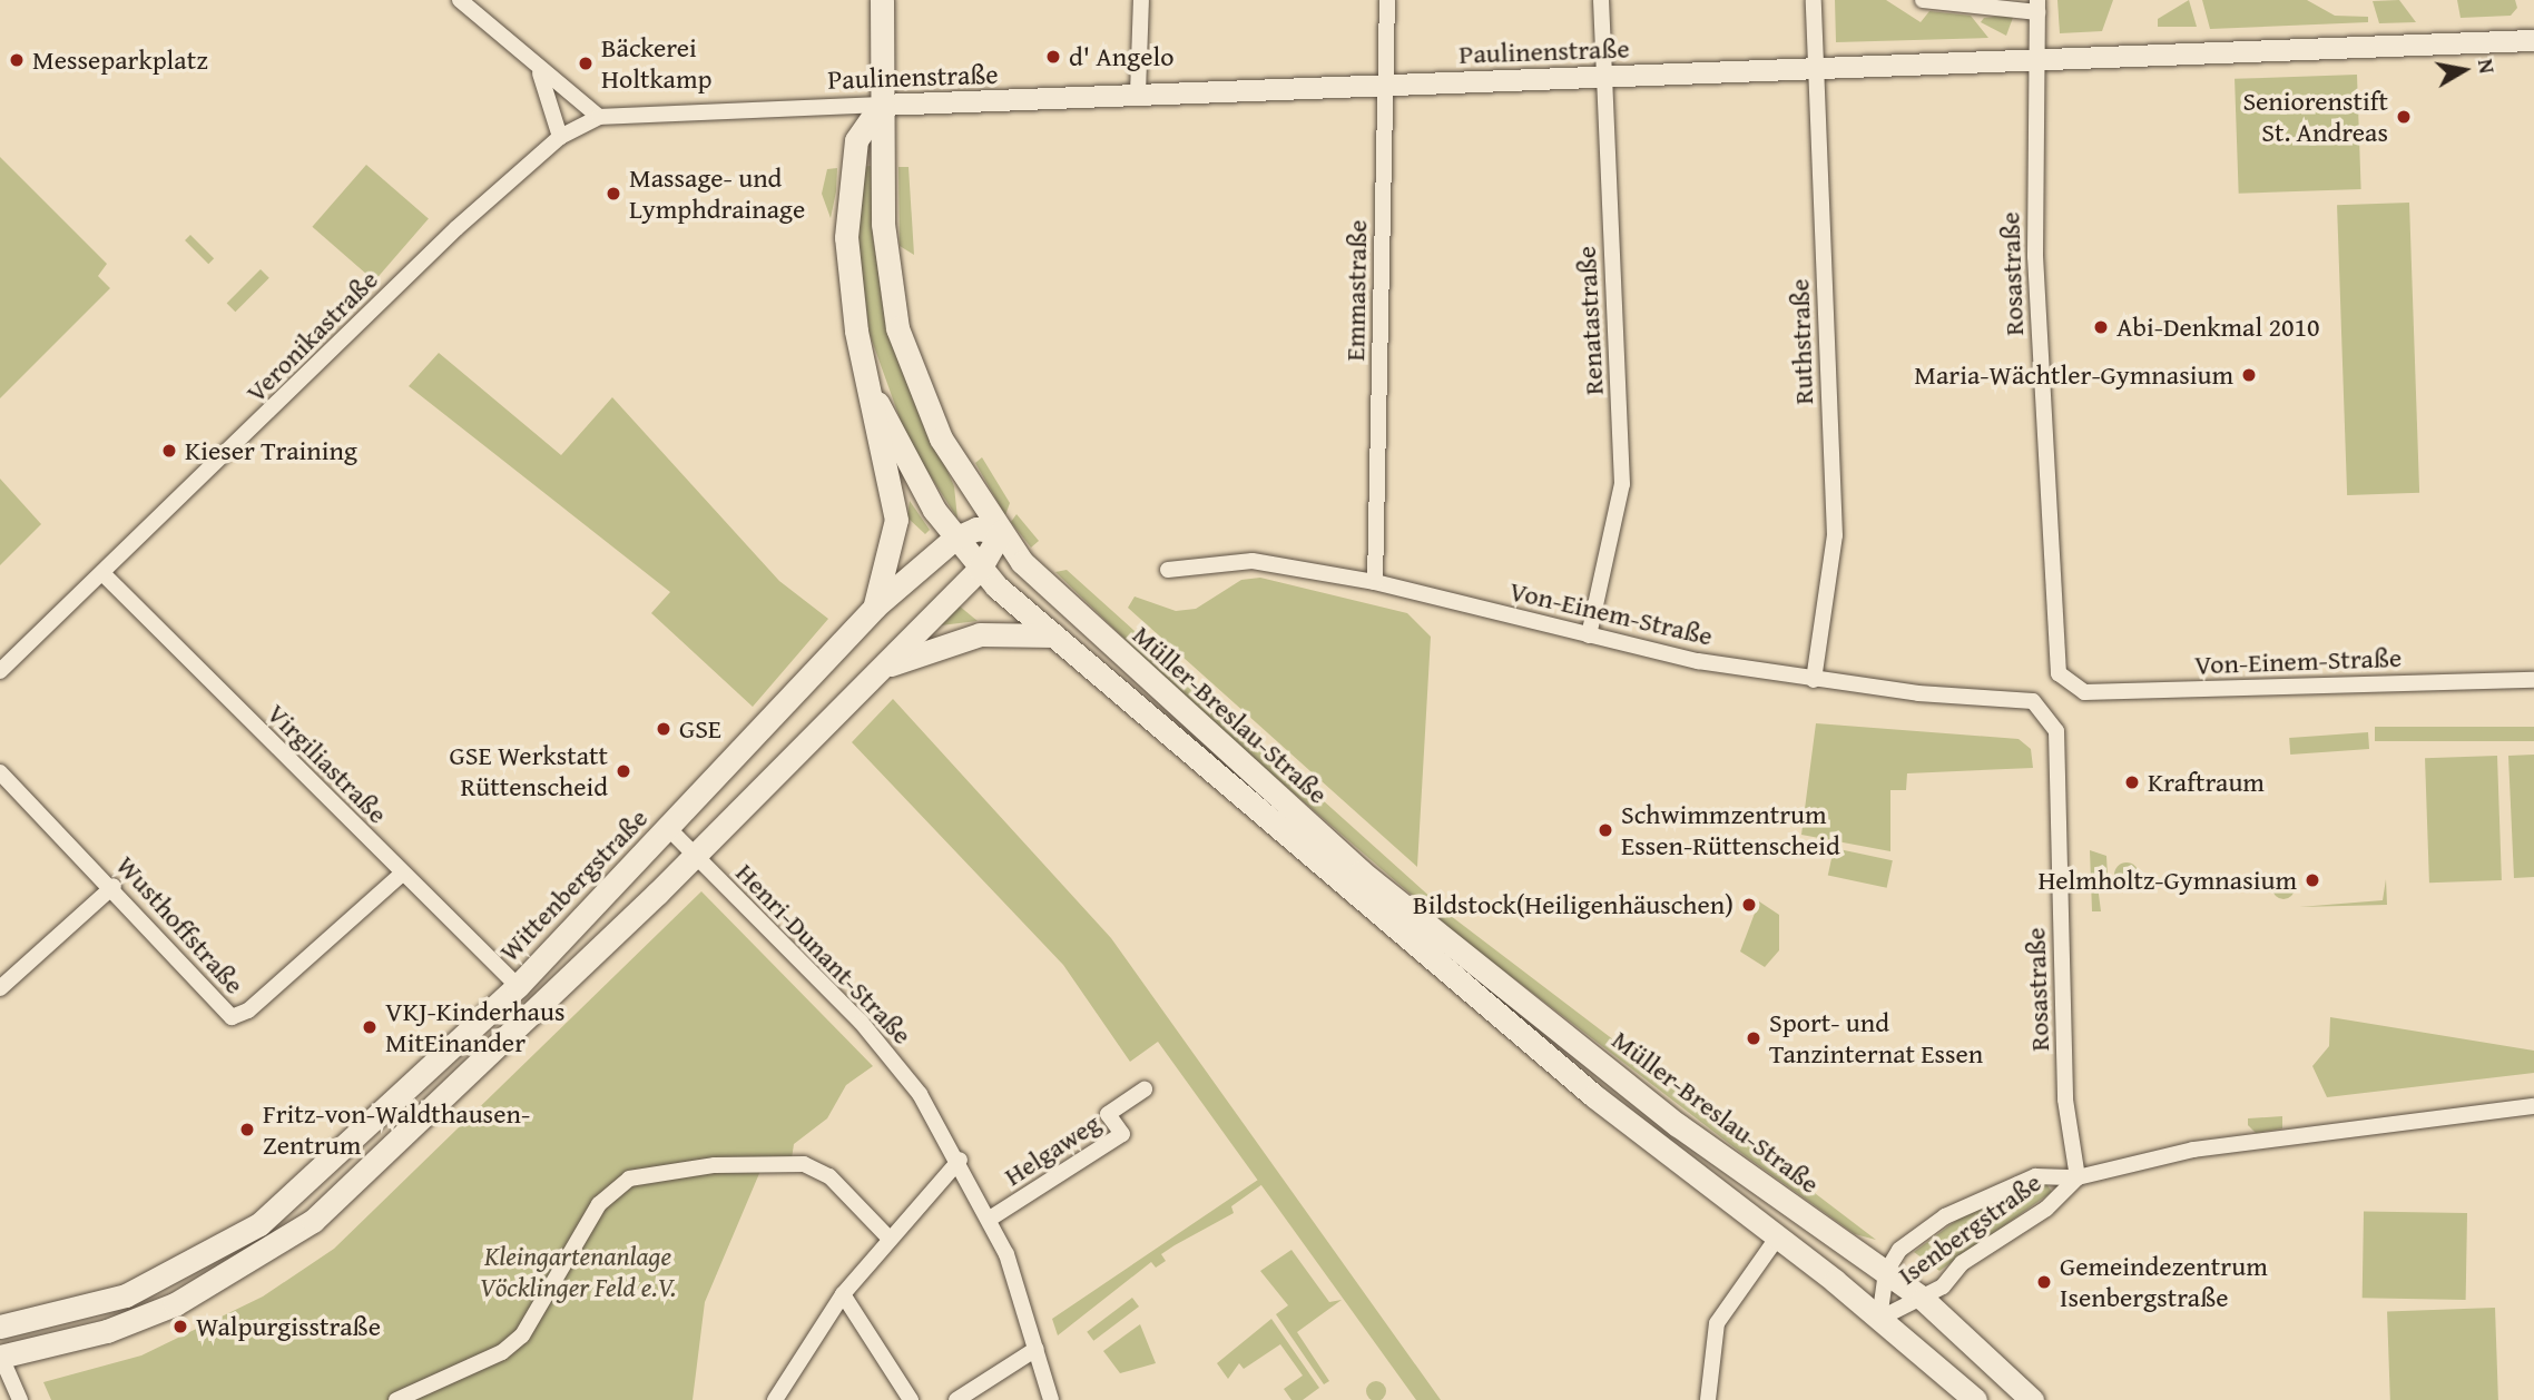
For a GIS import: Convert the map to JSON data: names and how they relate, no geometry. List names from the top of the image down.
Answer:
{
  "streets": {
    "main road": ["Müller-Breslau-Straße", "Wittenbergstraße"],
    "street": [
      "Paulinenstraße",
      "Rosastraße",
      "Emmastraße",
      "Renatastraße",
      "Veronikastraße",
      "Ruthstraße",
      "Von-Einem-Straße",
      "Virgiliastraße",
      "Wusthoffstraße",
      "Henri-Dunant-Straße",
      "Helgaweg",
      "Isenbergstraße"
    ]
  },
  "crossings": [
    ["Paulinenstraße", "Rosastraße"],
    ["Paulinenstraße", "Emmastraße"],
    ["Paulinenstraße", "Renatastraße"],
    ["Paulinenstraße", "Veronikastraße"],
    ["Paulinenstraße", "Ruthstraße"],
    ["Paulinenstraße", "Müller-Breslau-Straße"],
    ["Rosastraße", "Von-Einem-Straße"],
    ["Rosastraße", "Isenbergstraße"],
    ["Emmastraße", "Von-Einem-Straße"],
    ["Renatastraße", "Von-Einem-Straße"],
    ["Veronikastraße", "Virgiliastraße"],
    ["Ruthstraße", "Von-Einem-Straße"],
    ["Müller-Breslau-Straße", "Wittenbergstraße"],
    ["Müller-Breslau-Straße", "Isenbergstraße"],
    ["Virgiliastraße", "Wittenbergstraße"],
    ["Virgiliastraße", "Wusthoffstraße"],
    ["Wittenbergstraße", "Henri-Dunant-Straße"],
    ["Henri-Dunant-Straße", "Helgaweg"]
  ],
  "parks": ["Kleingartenanlage Vöcklinger Feld e.V."],
  "places": [
    "d' Angelo",
    "Messeparkplatz",
    "Bäckerei Holtkamp",
    "Seniorenstift St. Andreas",
    "Massage- und Lymphdrainage",
    "Abi-Denkmal 2010",
    "Maria-Wächtler-Gymnasium",
    "Kieser Training",
    "GSE",
    "GSE Werkstatt Rüttenscheid",
    "Kraftraum",
    "Schwimmzentrum Essen-Rüttenscheid",
    "Helmholtz-Gymnasium",
    "Bildstock(Heiligenhäuschen)",
    "VKJ-Kinderhaus MitEinander",
    "Sport- und Tanzinternat Essen",
    "Fritz-von-Waldthausen- Zentrum",
    "Gemeindezentrum Isenbergstraße",
    "Walpurgisstraße"
  ],
  "north": "right"
}
